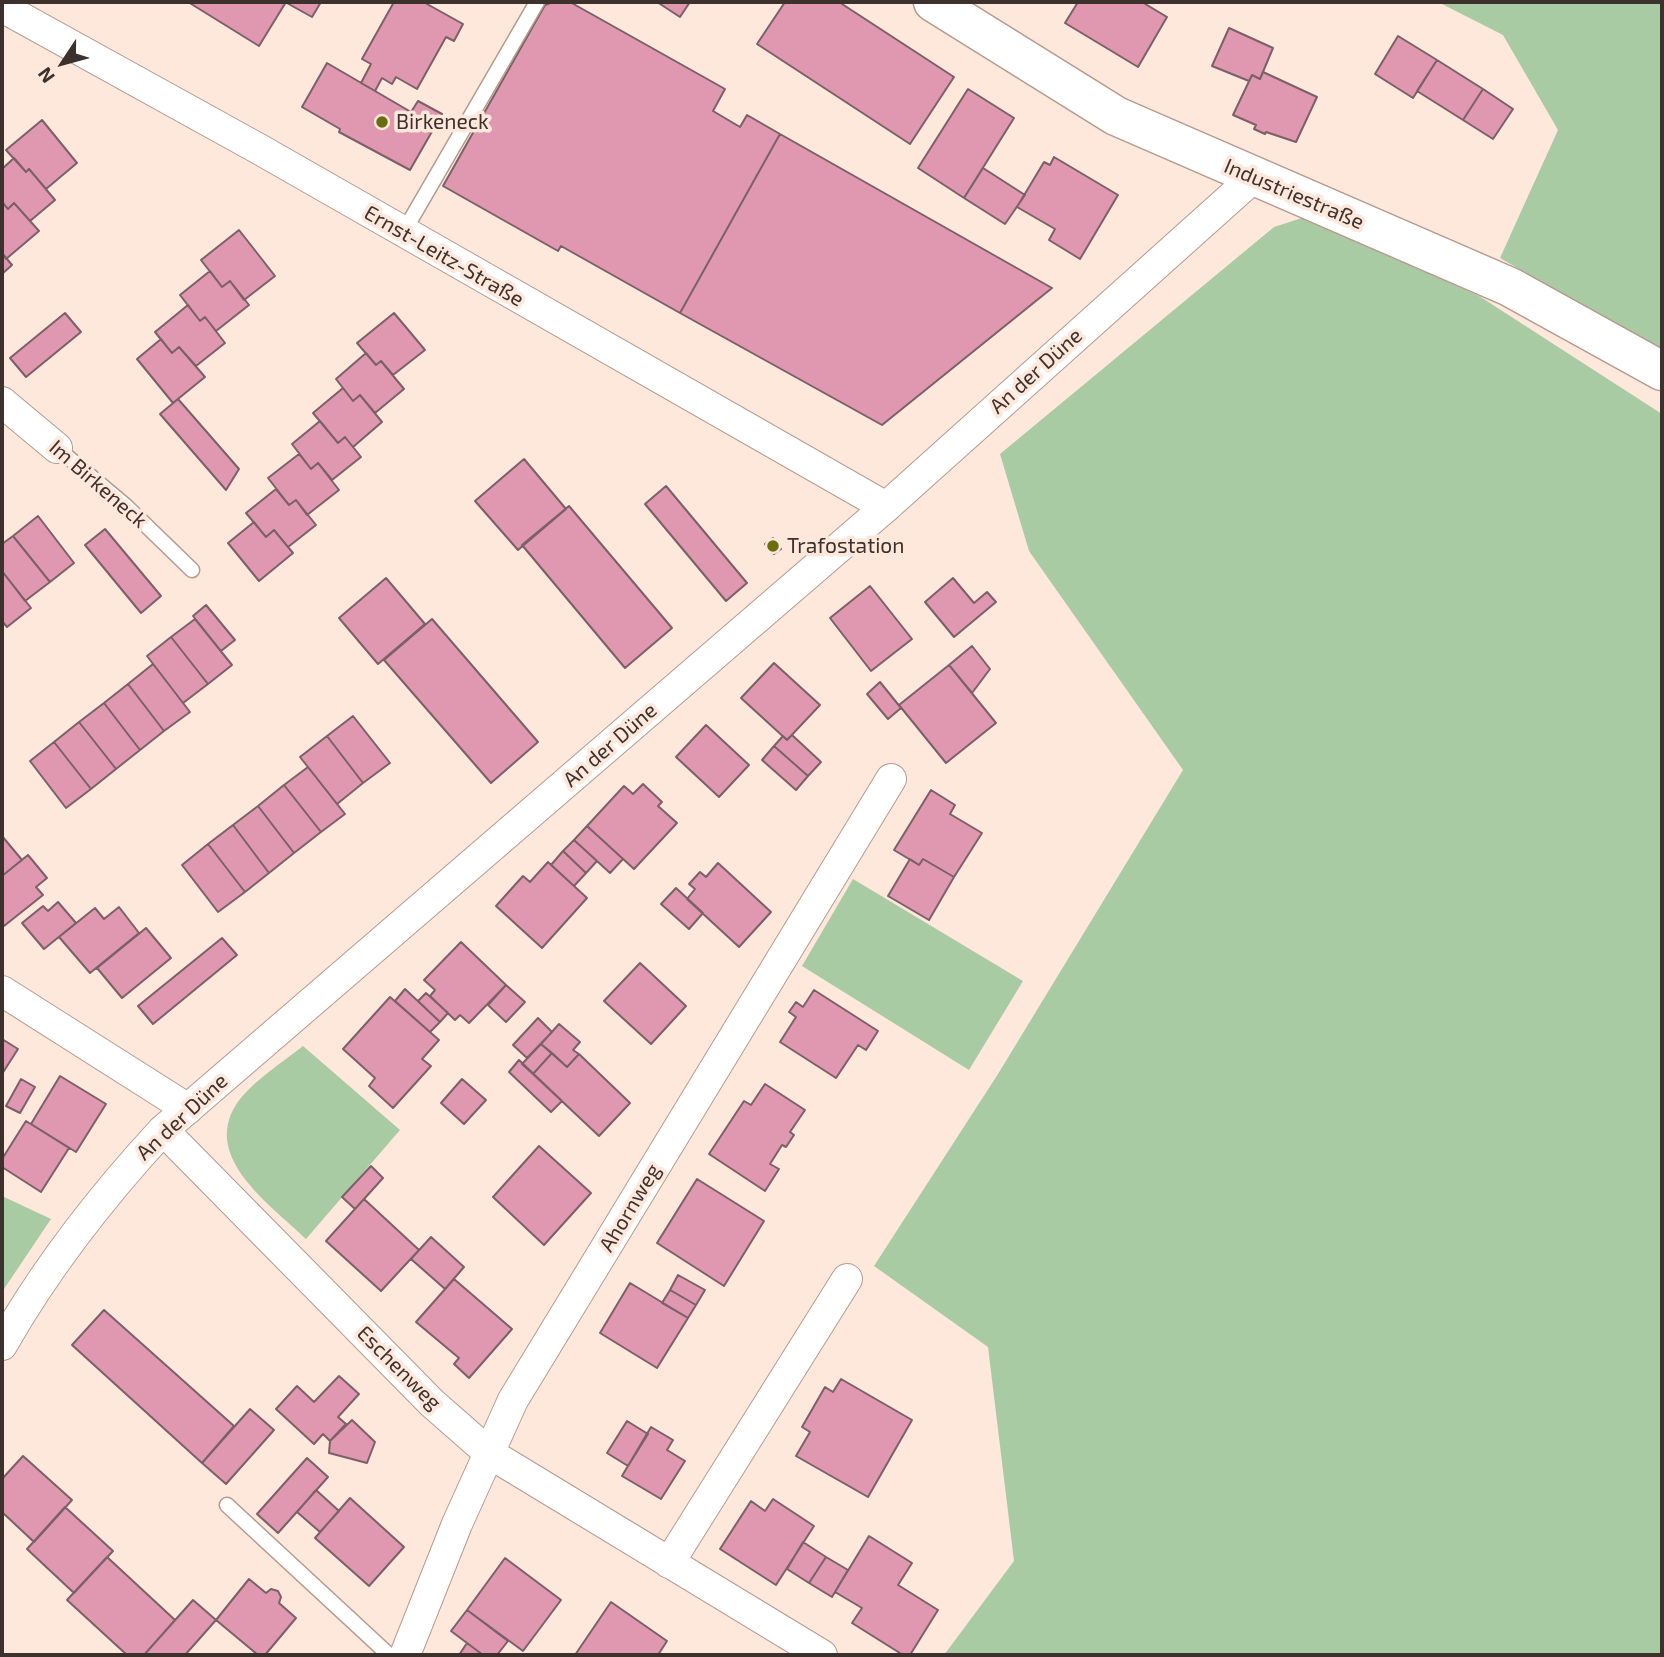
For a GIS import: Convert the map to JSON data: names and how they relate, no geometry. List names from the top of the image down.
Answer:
{
  "streets": {
    "street": [
      "Industriestraße",
      "Ernst-Leitz-Straße",
      "An der Düne",
      "Im Birkeneck",
      "Ahornweg",
      "Eschenweg"
    ]
  },
  "crossings": [
    ["Industriestraße", "An der Düne"],
    ["Ernst-Leitz-Straße", "An der Düne"],
    ["An der Düne", "Eschenweg"],
    ["Ahornweg", "Eschenweg"]
  ],
  "places": ["Birkeneck", "Trafostation"],
  "north": "bottom left"
}
